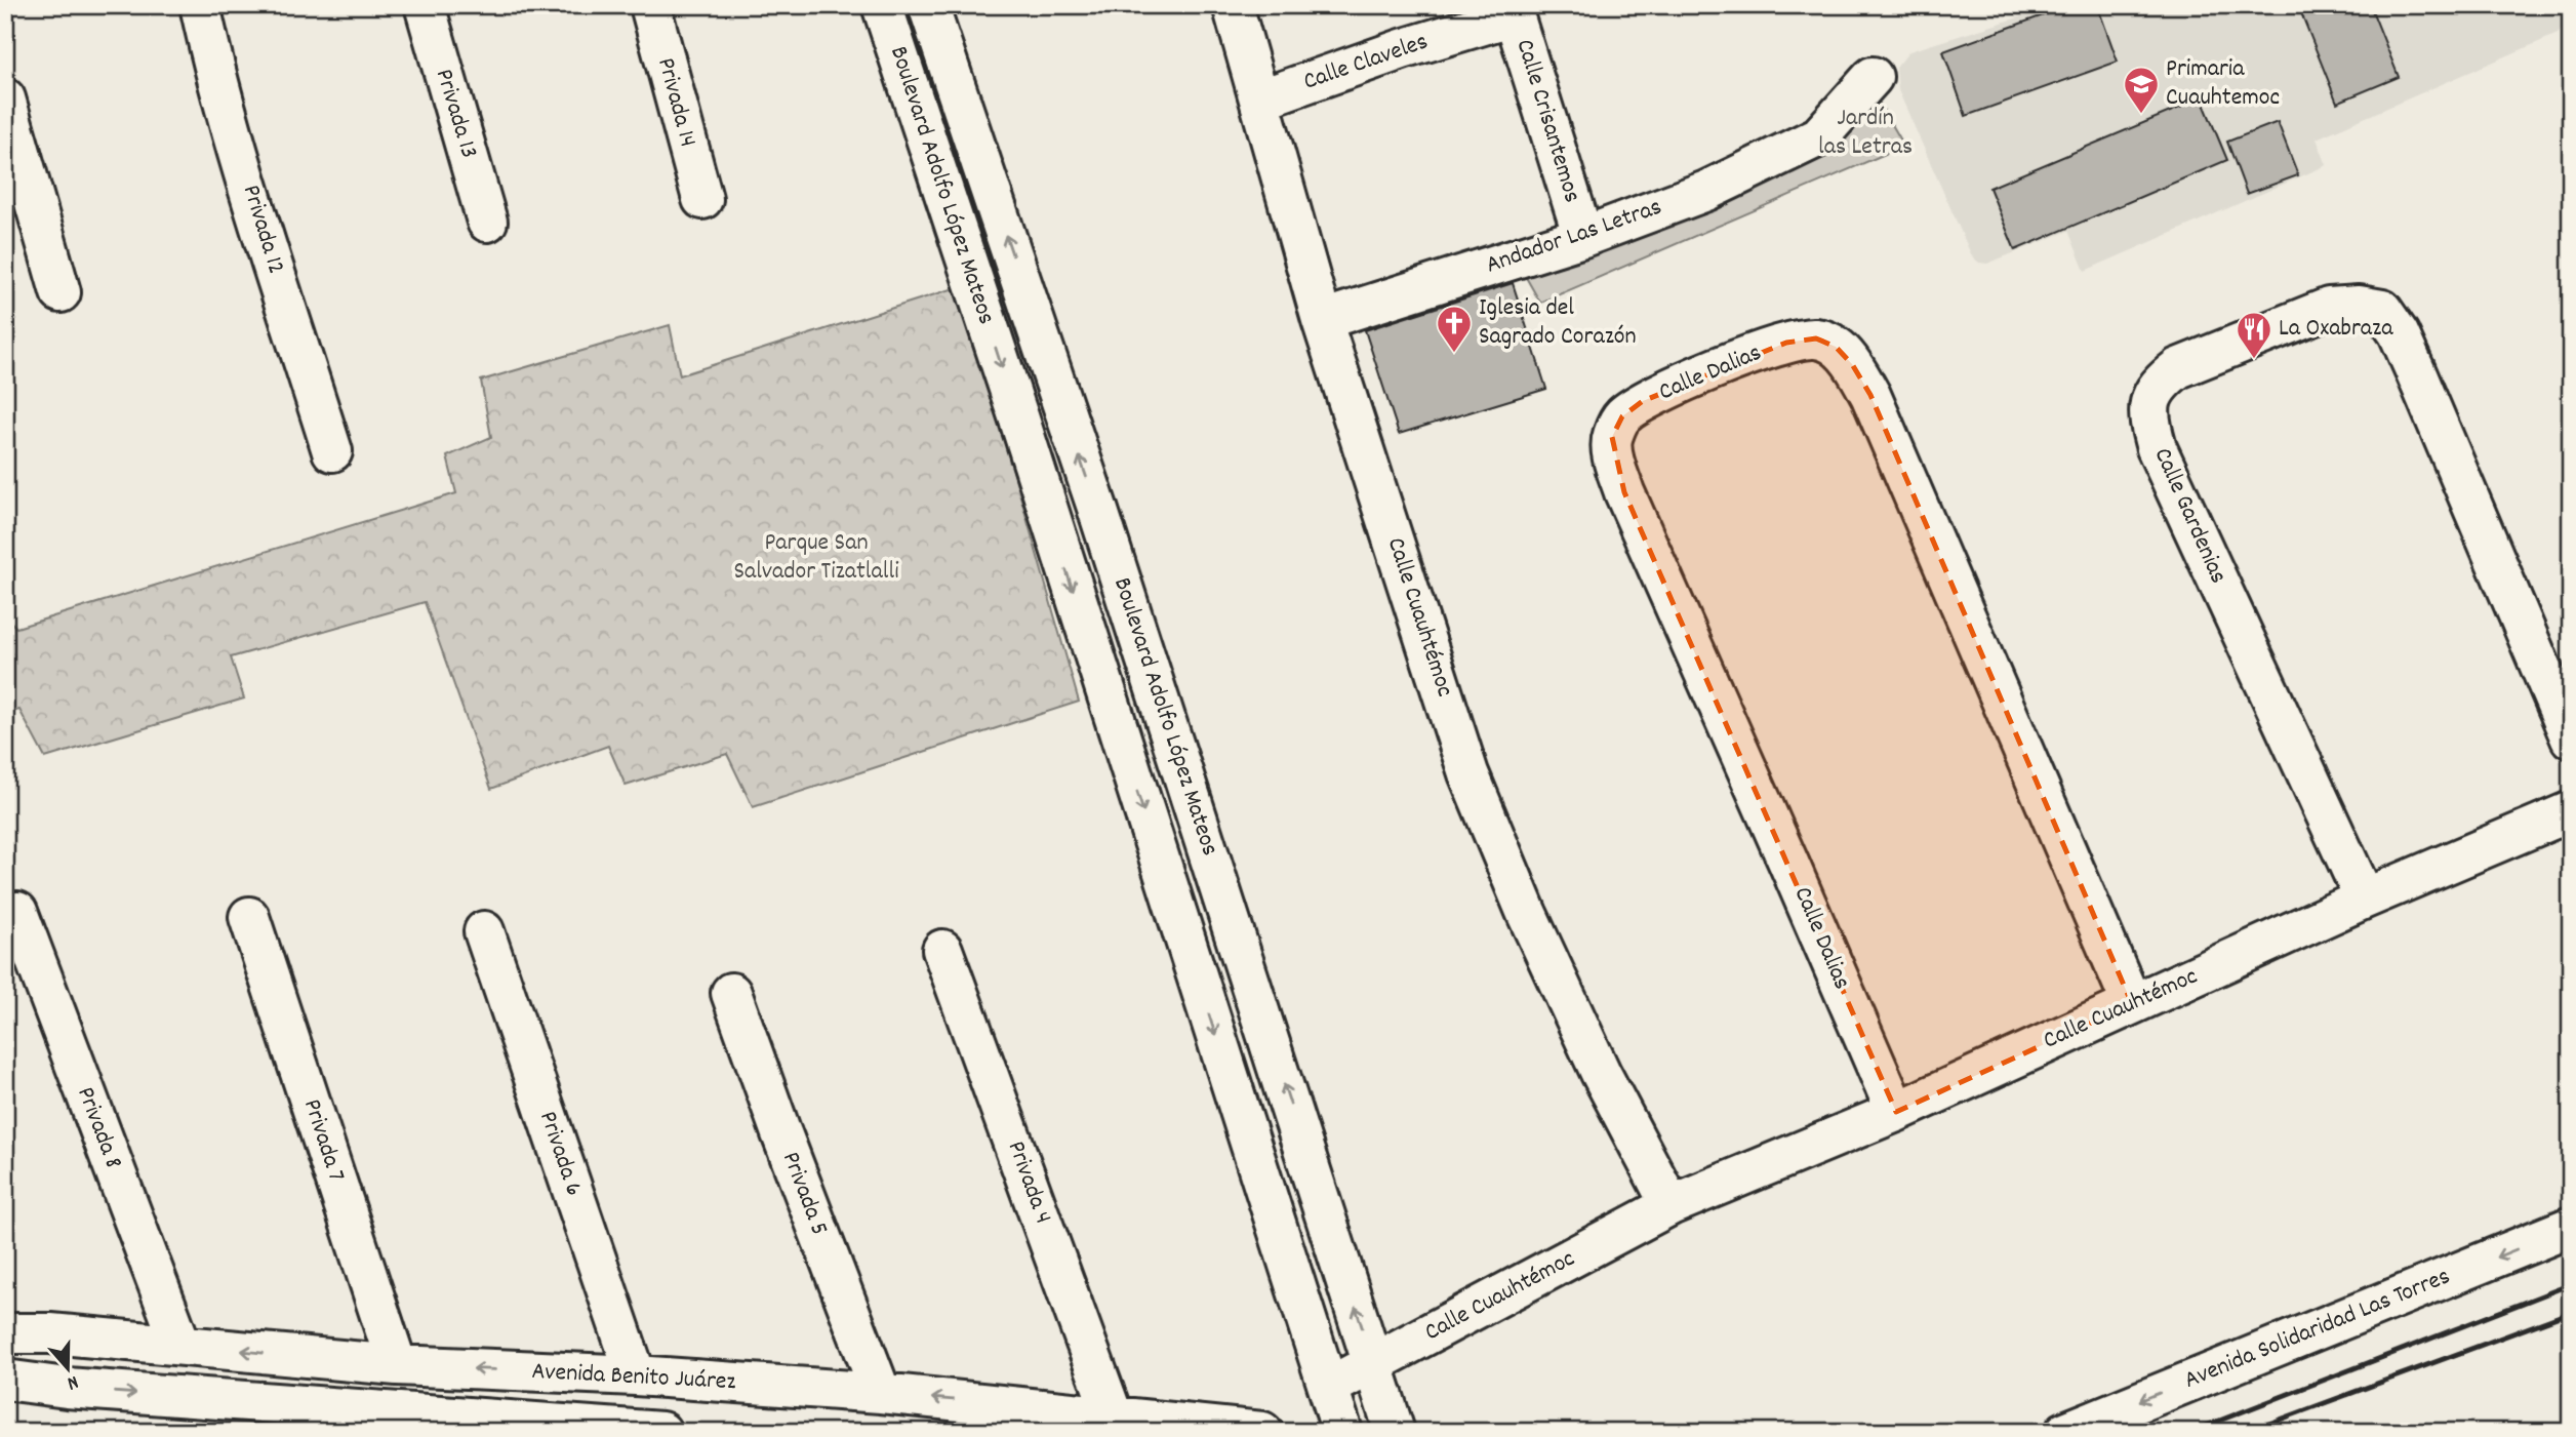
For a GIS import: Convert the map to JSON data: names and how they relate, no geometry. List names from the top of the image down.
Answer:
{
  "streets": {
    "street": [
      "Calle Claveles",
      "Privada 14",
      "Privada 13",
      "Calle Crisantemos",
      "Boulevard Adolfo López Mateos",
      "Privada 12",
      "Andador Las Letras",
      "Calle Dalias",
      "Calle Gardenias",
      "Calle Cuauhtémoc",
      "Privada 8",
      "Privada 7",
      "Privada 6",
      "Privada 4",
      "Privada 5",
      "Avenida Solidaridad Las Torres",
      "Avenida Benito Juárez"
    ]
  },
  "crossings": [
    ["Calle Claveles", "Calle Crisantemos"],
    ["Calle Claveles", "Calle Cuauhtémoc"],
    ["Calle Crisantemos", "Andador Las Letras"],
    ["Boulevard Adolfo López Mateos", "Calle Cuauhtémoc"],
    ["Andador Las Letras", "Calle Cuauhtémoc"],
    ["Calle Dalias", "Calle Cuauhtémoc"],
    ["Calle Gardenias", "Calle Cuauhtémoc"],
    ["Privada 8", "Avenida Benito Juárez"],
    ["Privada 7", "Avenida Benito Juárez"],
    ["Privada 6", "Avenida Benito Juárez"],
    ["Privada 4", "Avenida Benito Juárez"],
    ["Privada 5", "Avenida Benito Juárez"]
  ],
  "one_way": ["Avenida Solidaridad Las Torres"],
  "parks": ["Jardín las Letras", "Parque San Salvador Tizatlalli"],
  "places": {
    "school or university": ["Primaria Cuauhtemoc"],
    "church": ["Iglesia del Sagrado Corazón"],
    "restaurant": ["La Oxabraza"]
  },
  "north": "bottom"
}
